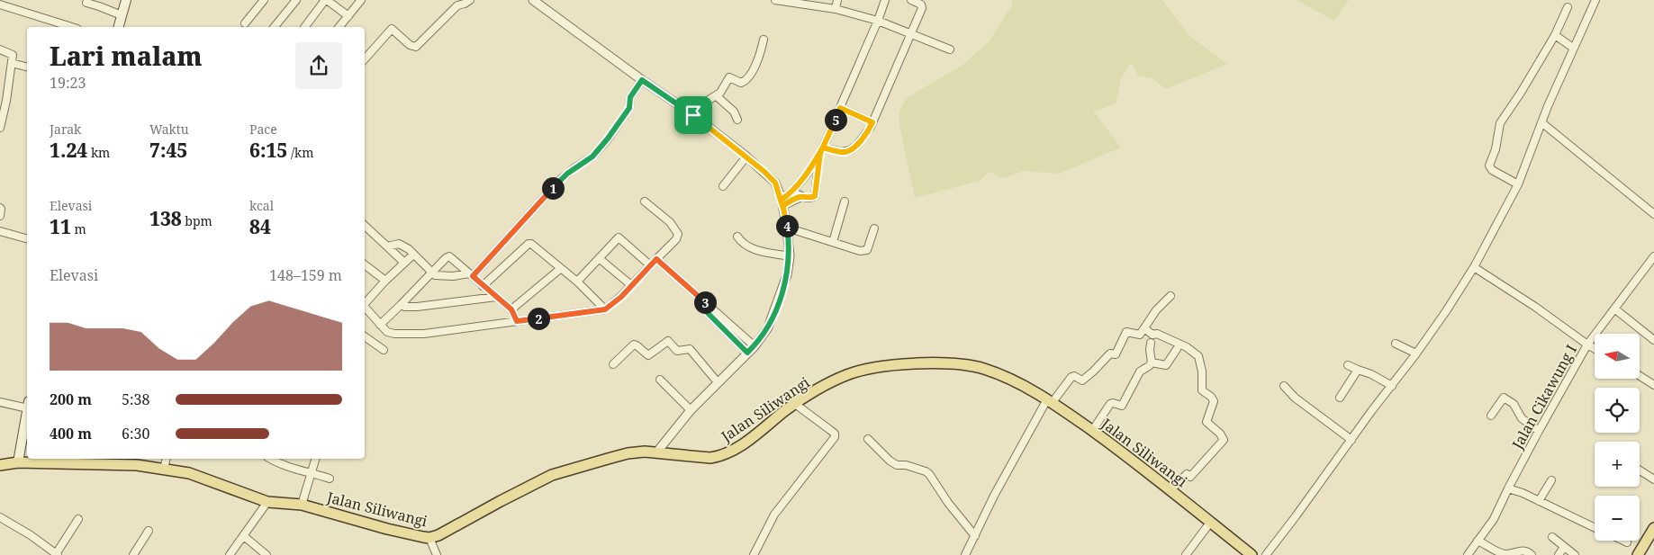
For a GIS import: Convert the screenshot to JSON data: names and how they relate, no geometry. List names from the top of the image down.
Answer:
{
  "streets": {
    "main road": ["Jalan Siliwangi"],
    "street": ["Jalan Cikawung I"]
  },
  "north": "left",
  "page": {
    "heading": ["Lari malam", "19:23"],
    "stats": [
      ["Jarak", "1.24 km"],
      ["Waktu", "7:45"],
      ["Pace", "6:15 /km"],
      ["Elevasi", "11 m"],
      ["138 bpm"],
      ["kcal", "84"]
    ],
    "pins": [
      "5",
      "1",
      "4",
      "3",
      "2"
    ],
    "chart": ["Elevasi", "148–159 m"],
    "map_buttons": ["+", "−"],
    "list": [
      {
        "name": "200 m",
        "note": "5:38"
      },
      {
        "name": "400 m",
        "note": "6:30"
      }
    ]
  }
}
